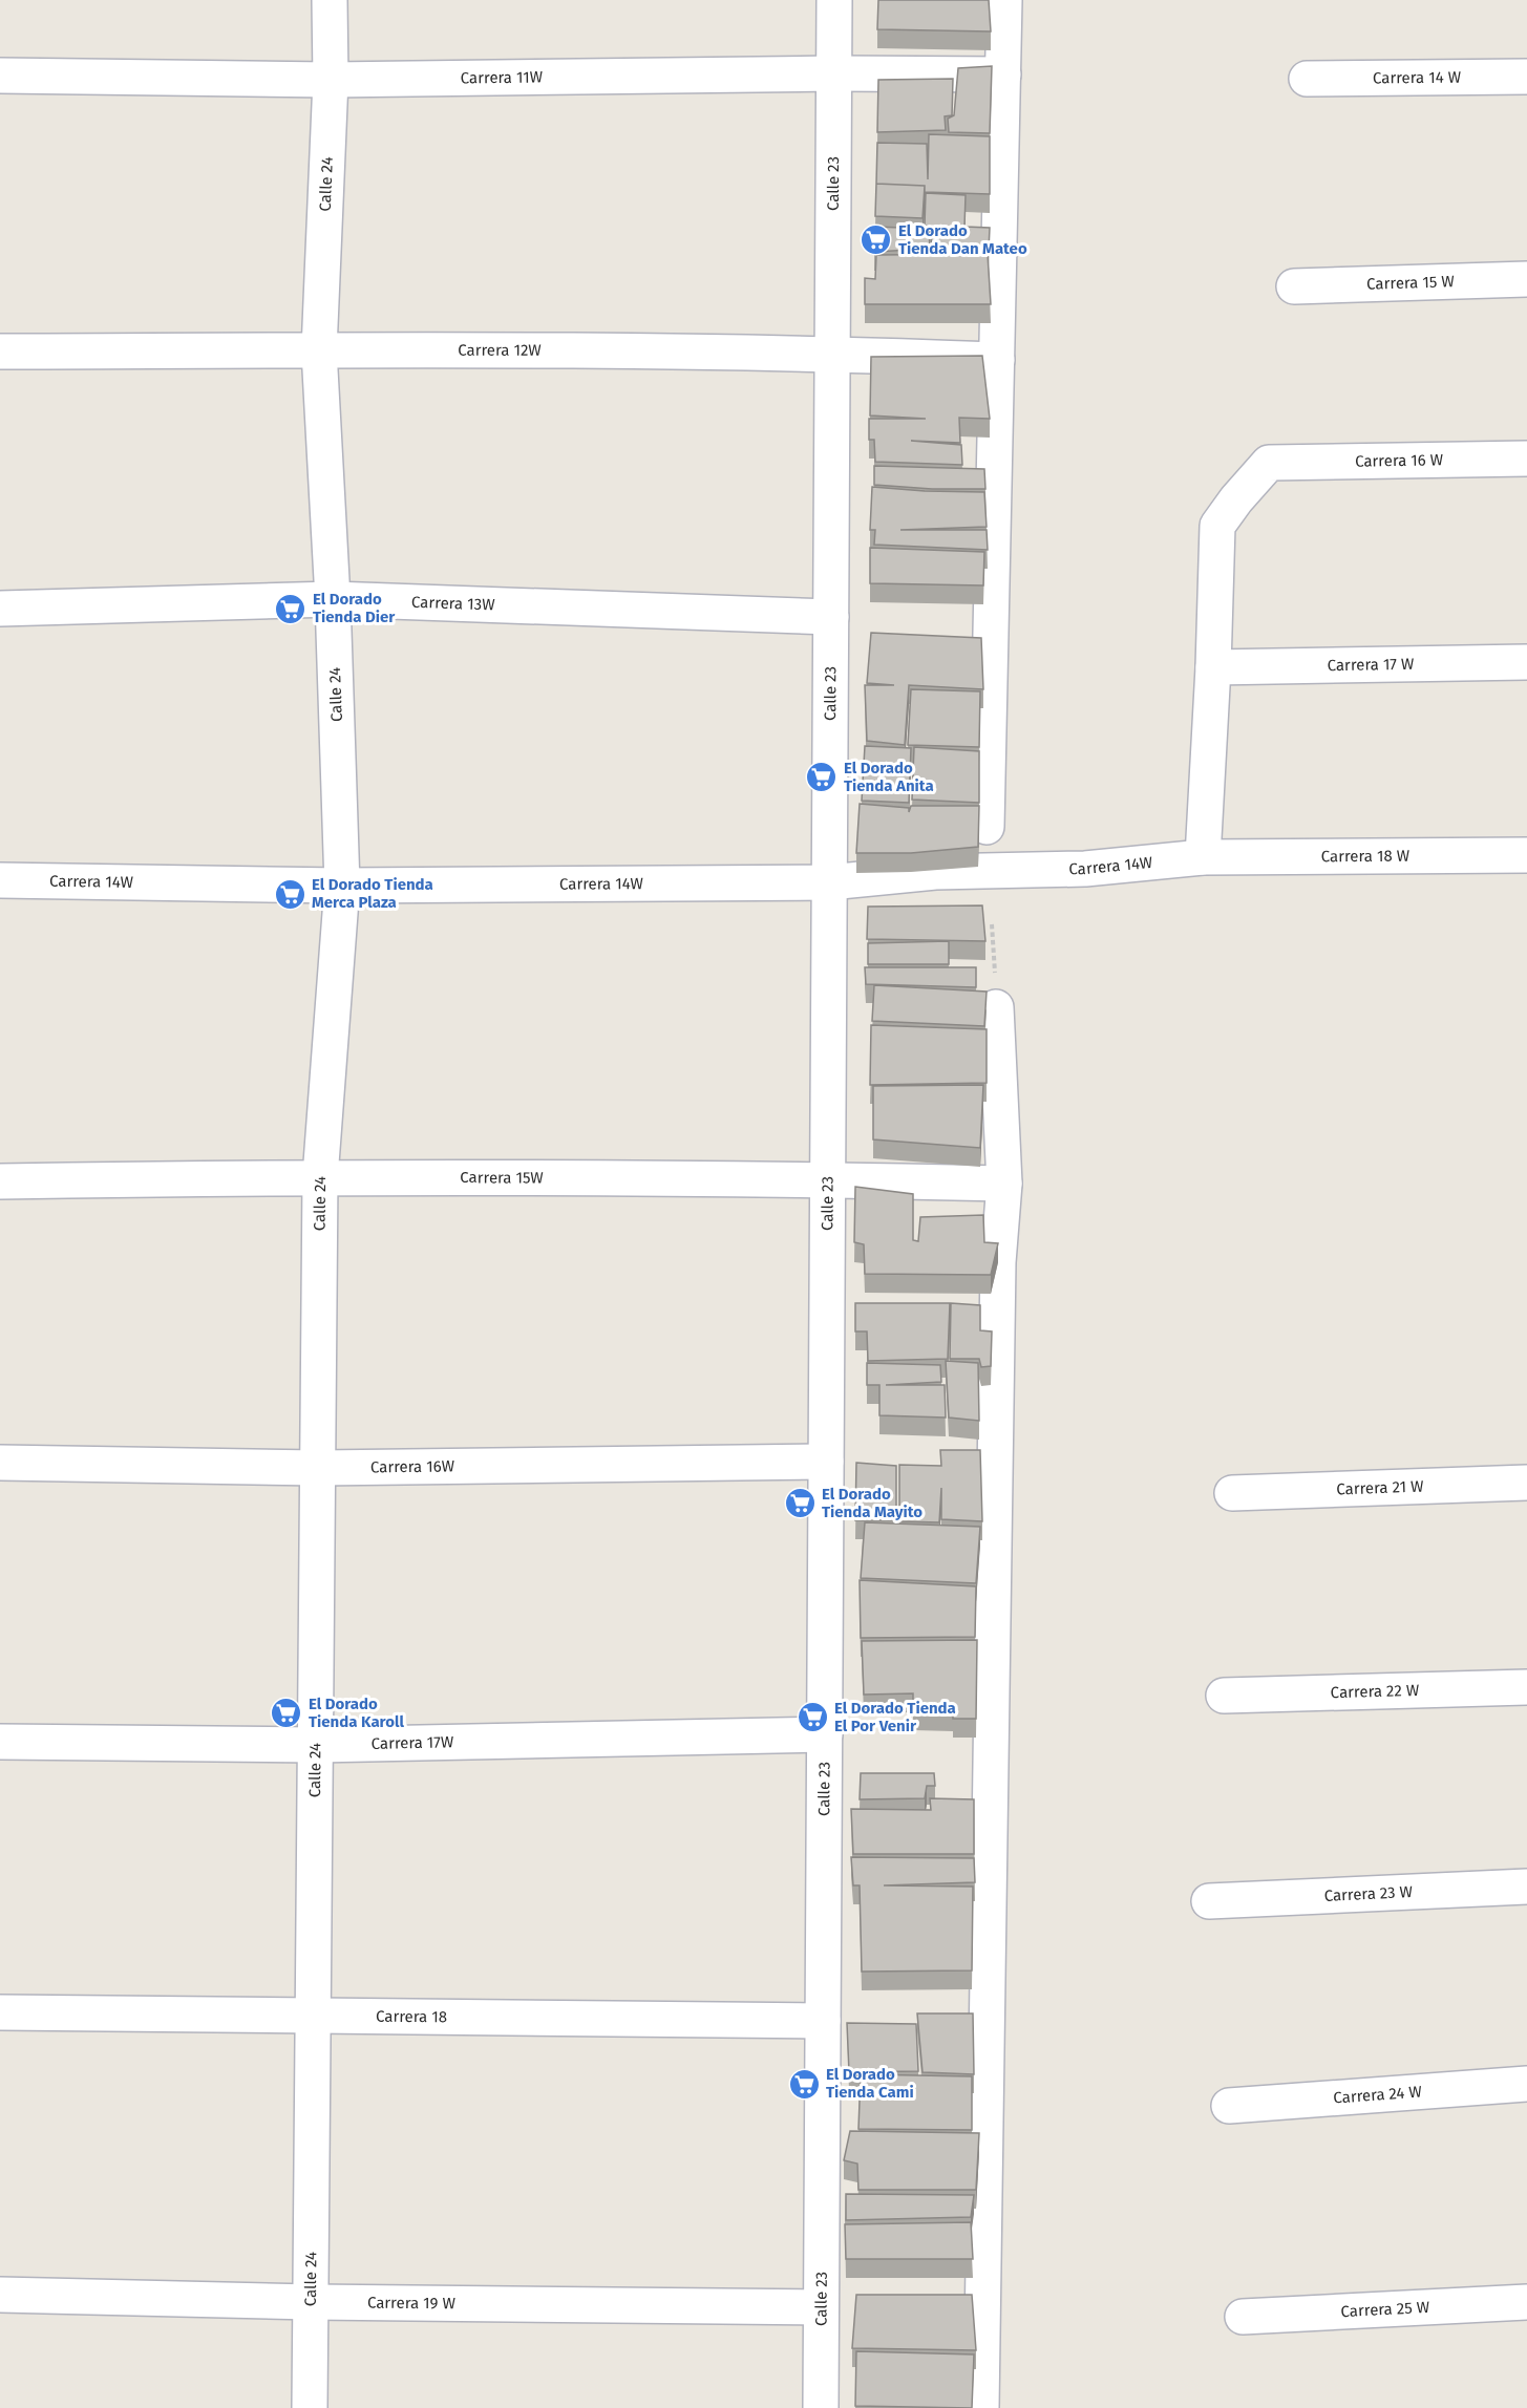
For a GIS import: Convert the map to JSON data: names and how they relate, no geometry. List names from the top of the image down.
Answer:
{
  "streets": {
    "street": [
      "Carrera 11W",
      "Carrera 14 W",
      "Calle 24",
      "Calle 23",
      "Carrera 15 W",
      "Carrera 12W",
      "Carrera 16 W",
      "Carrera 13W",
      "Carrera 17 W",
      "Carrera 18 W",
      "Carrera 14W",
      "Carrera 15W",
      "Carrera 16W",
      "Carrera 21 W",
      "Carrera 22 W",
      "Carrera 17W",
      "Carrera 23 W",
      "Carrera 18",
      "Carrera 24 W",
      "Carrera 19 W",
      "Carrera 25 W"
    ]
  },
  "crossings": [
    ["Carrera 11W", "Calle 24"],
    ["Carrera 11W", "Calle 23"],
    ["Calle 24", "Carrera 12W"],
    ["Calle 24", "Carrera 13W"],
    ["Calle 24", "Carrera 14W"],
    ["Calle 24", "Carrera 15W"],
    ["Calle 24", "Carrera 16W"],
    ["Calle 24", "Carrera 17W"],
    ["Calle 24", "Carrera 18"],
    ["Calle 24", "Carrera 19 W"],
    ["Calle 23", "Carrera 12W"],
    ["Calle 23", "Carrera 13W"],
    ["Calle 23", "Carrera 14W"],
    ["Calle 23", "Carrera 15W"],
    ["Calle 23", "Carrera 16W"],
    ["Calle 23", "Carrera 17W"],
    ["Calle 23", "Carrera 18"],
    ["Calle 23", "Carrera 19 W"],
    ["Carrera 16 W", "Carrera 17 W"],
    ["Carrera 18 W", "Carrera 14W"]
  ],
  "places": {
    "supermarket": [
      "El Dorado Tienda Dan Mateo",
      "El Dorado Tienda Dier",
      "El Dorado Tienda Anita",
      "El Dorado Tienda Merca Plaza",
      "El Dorado Tienda Mayito",
      "El Dorado Tienda Karoll",
      "El Dorado Tienda El Por Venir",
      "El Dorado Tienda Cami"
    ]
  }
}
